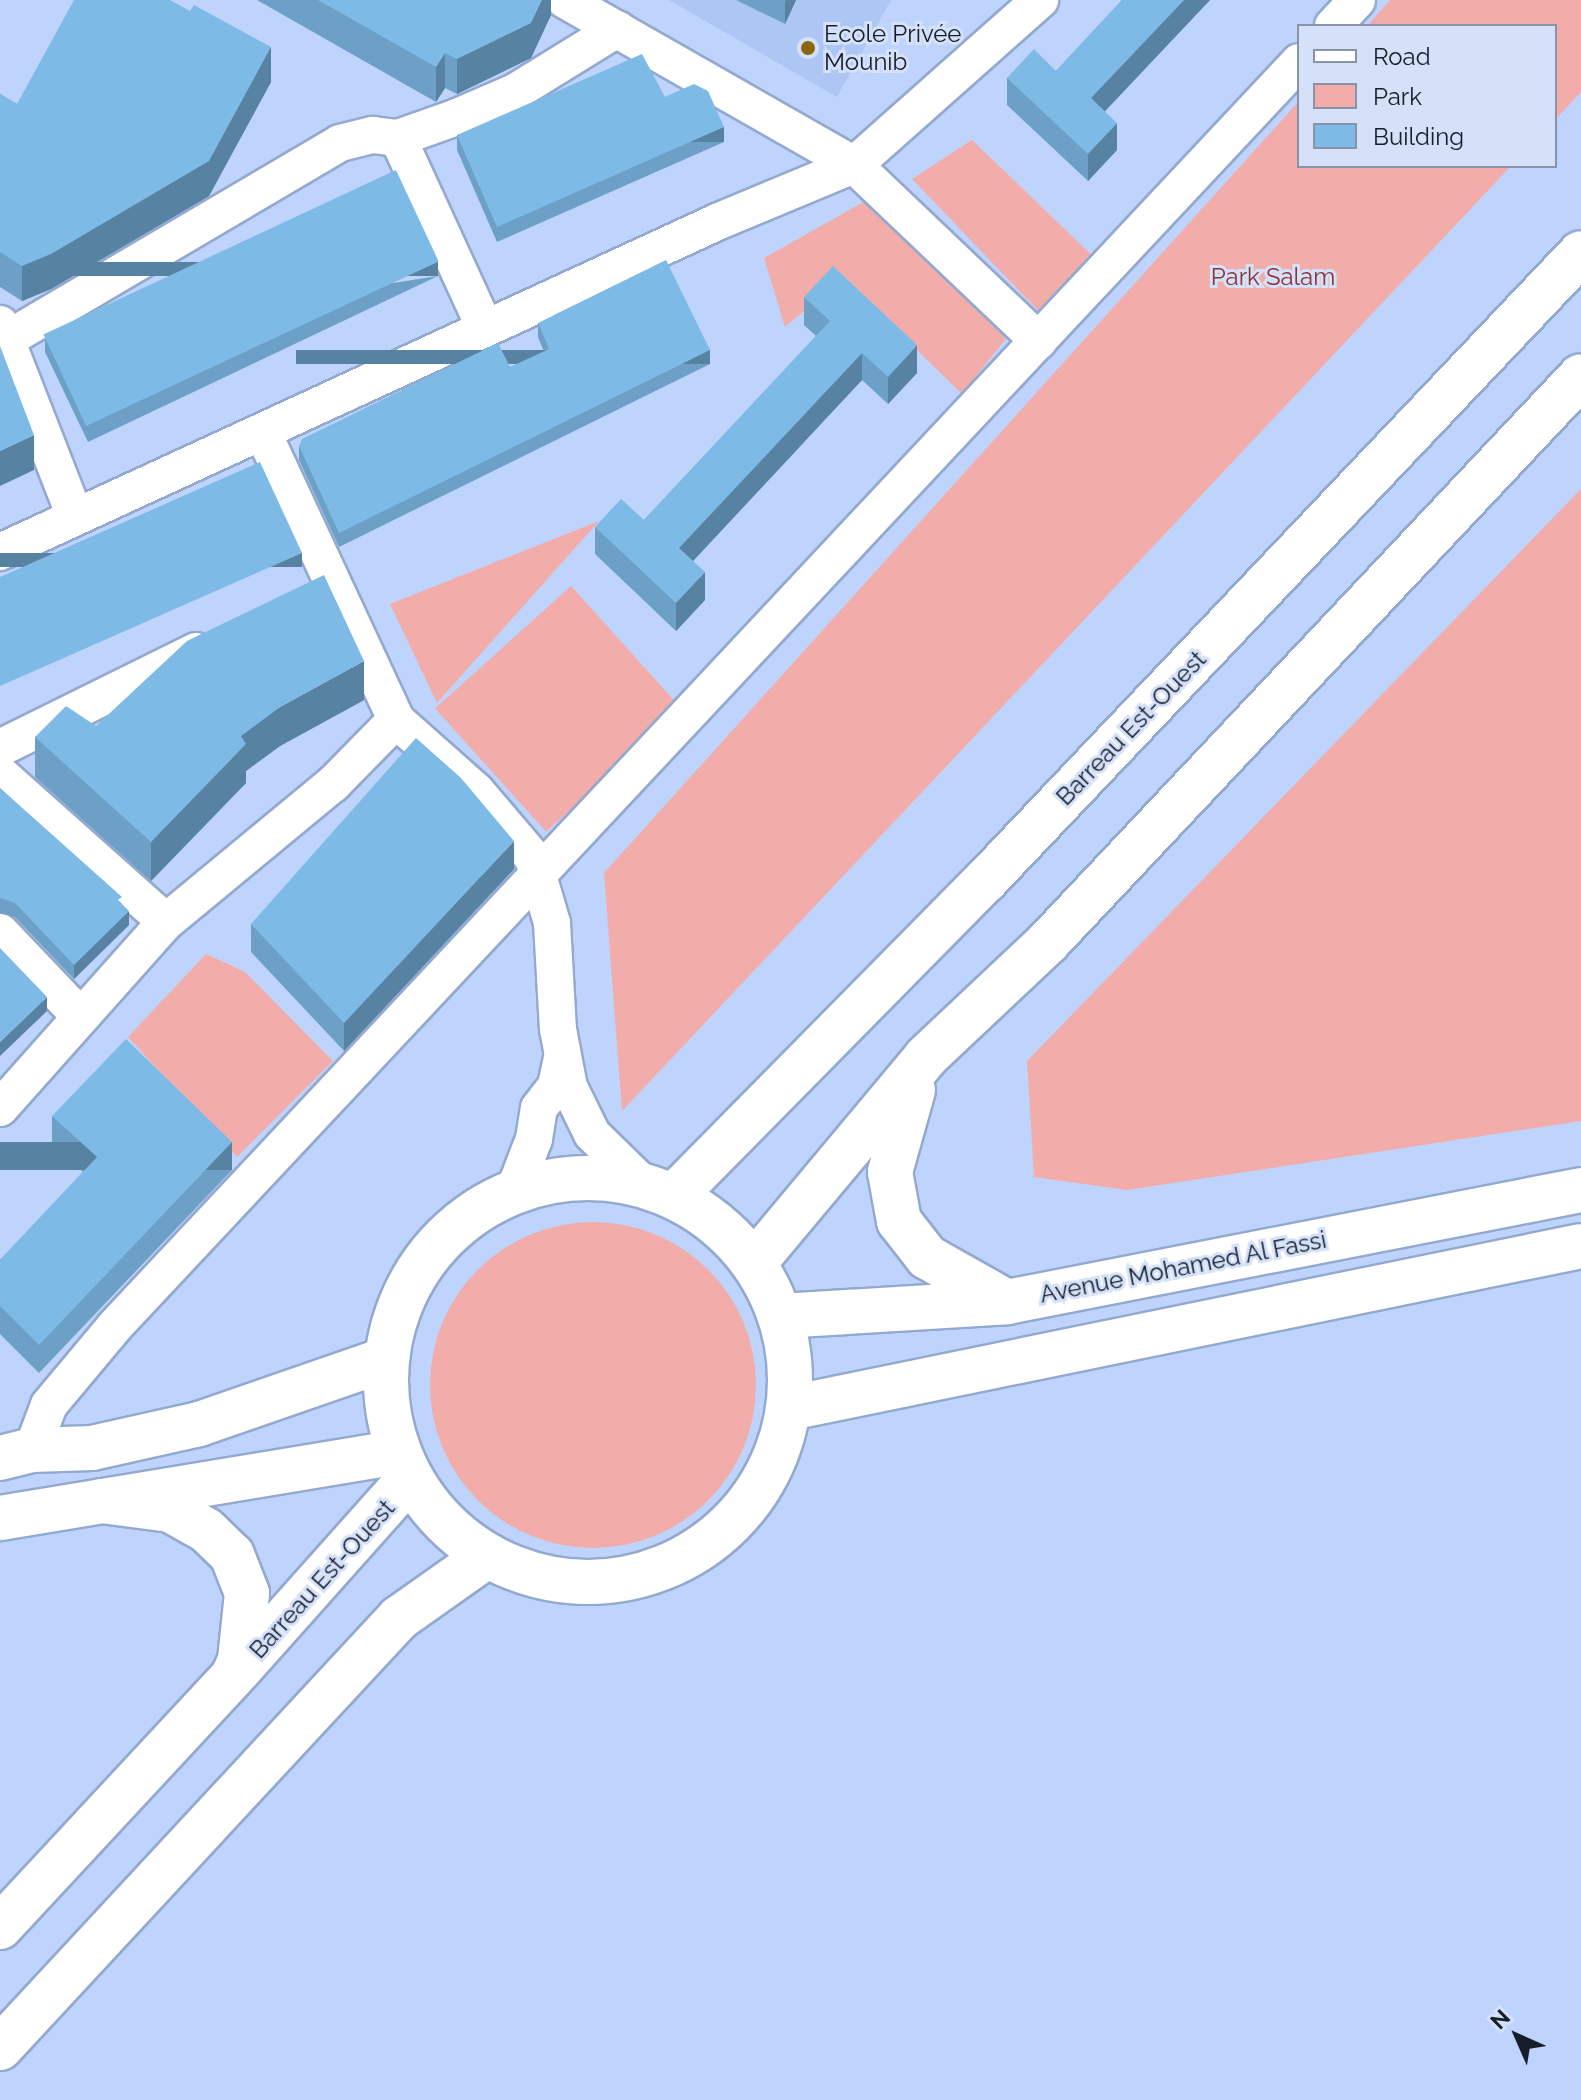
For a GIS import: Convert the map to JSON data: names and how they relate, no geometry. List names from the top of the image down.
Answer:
{
  "streets": {
    "main road": ["Barreau Est-Ouest", "Avenue Mohamed Al Fassi"]
  },
  "parks": ["Park Salam"],
  "places": ["Ecole Privée Mounib"],
  "legend": ["Road", "Park", "Building"],
  "north": "top left"
}
